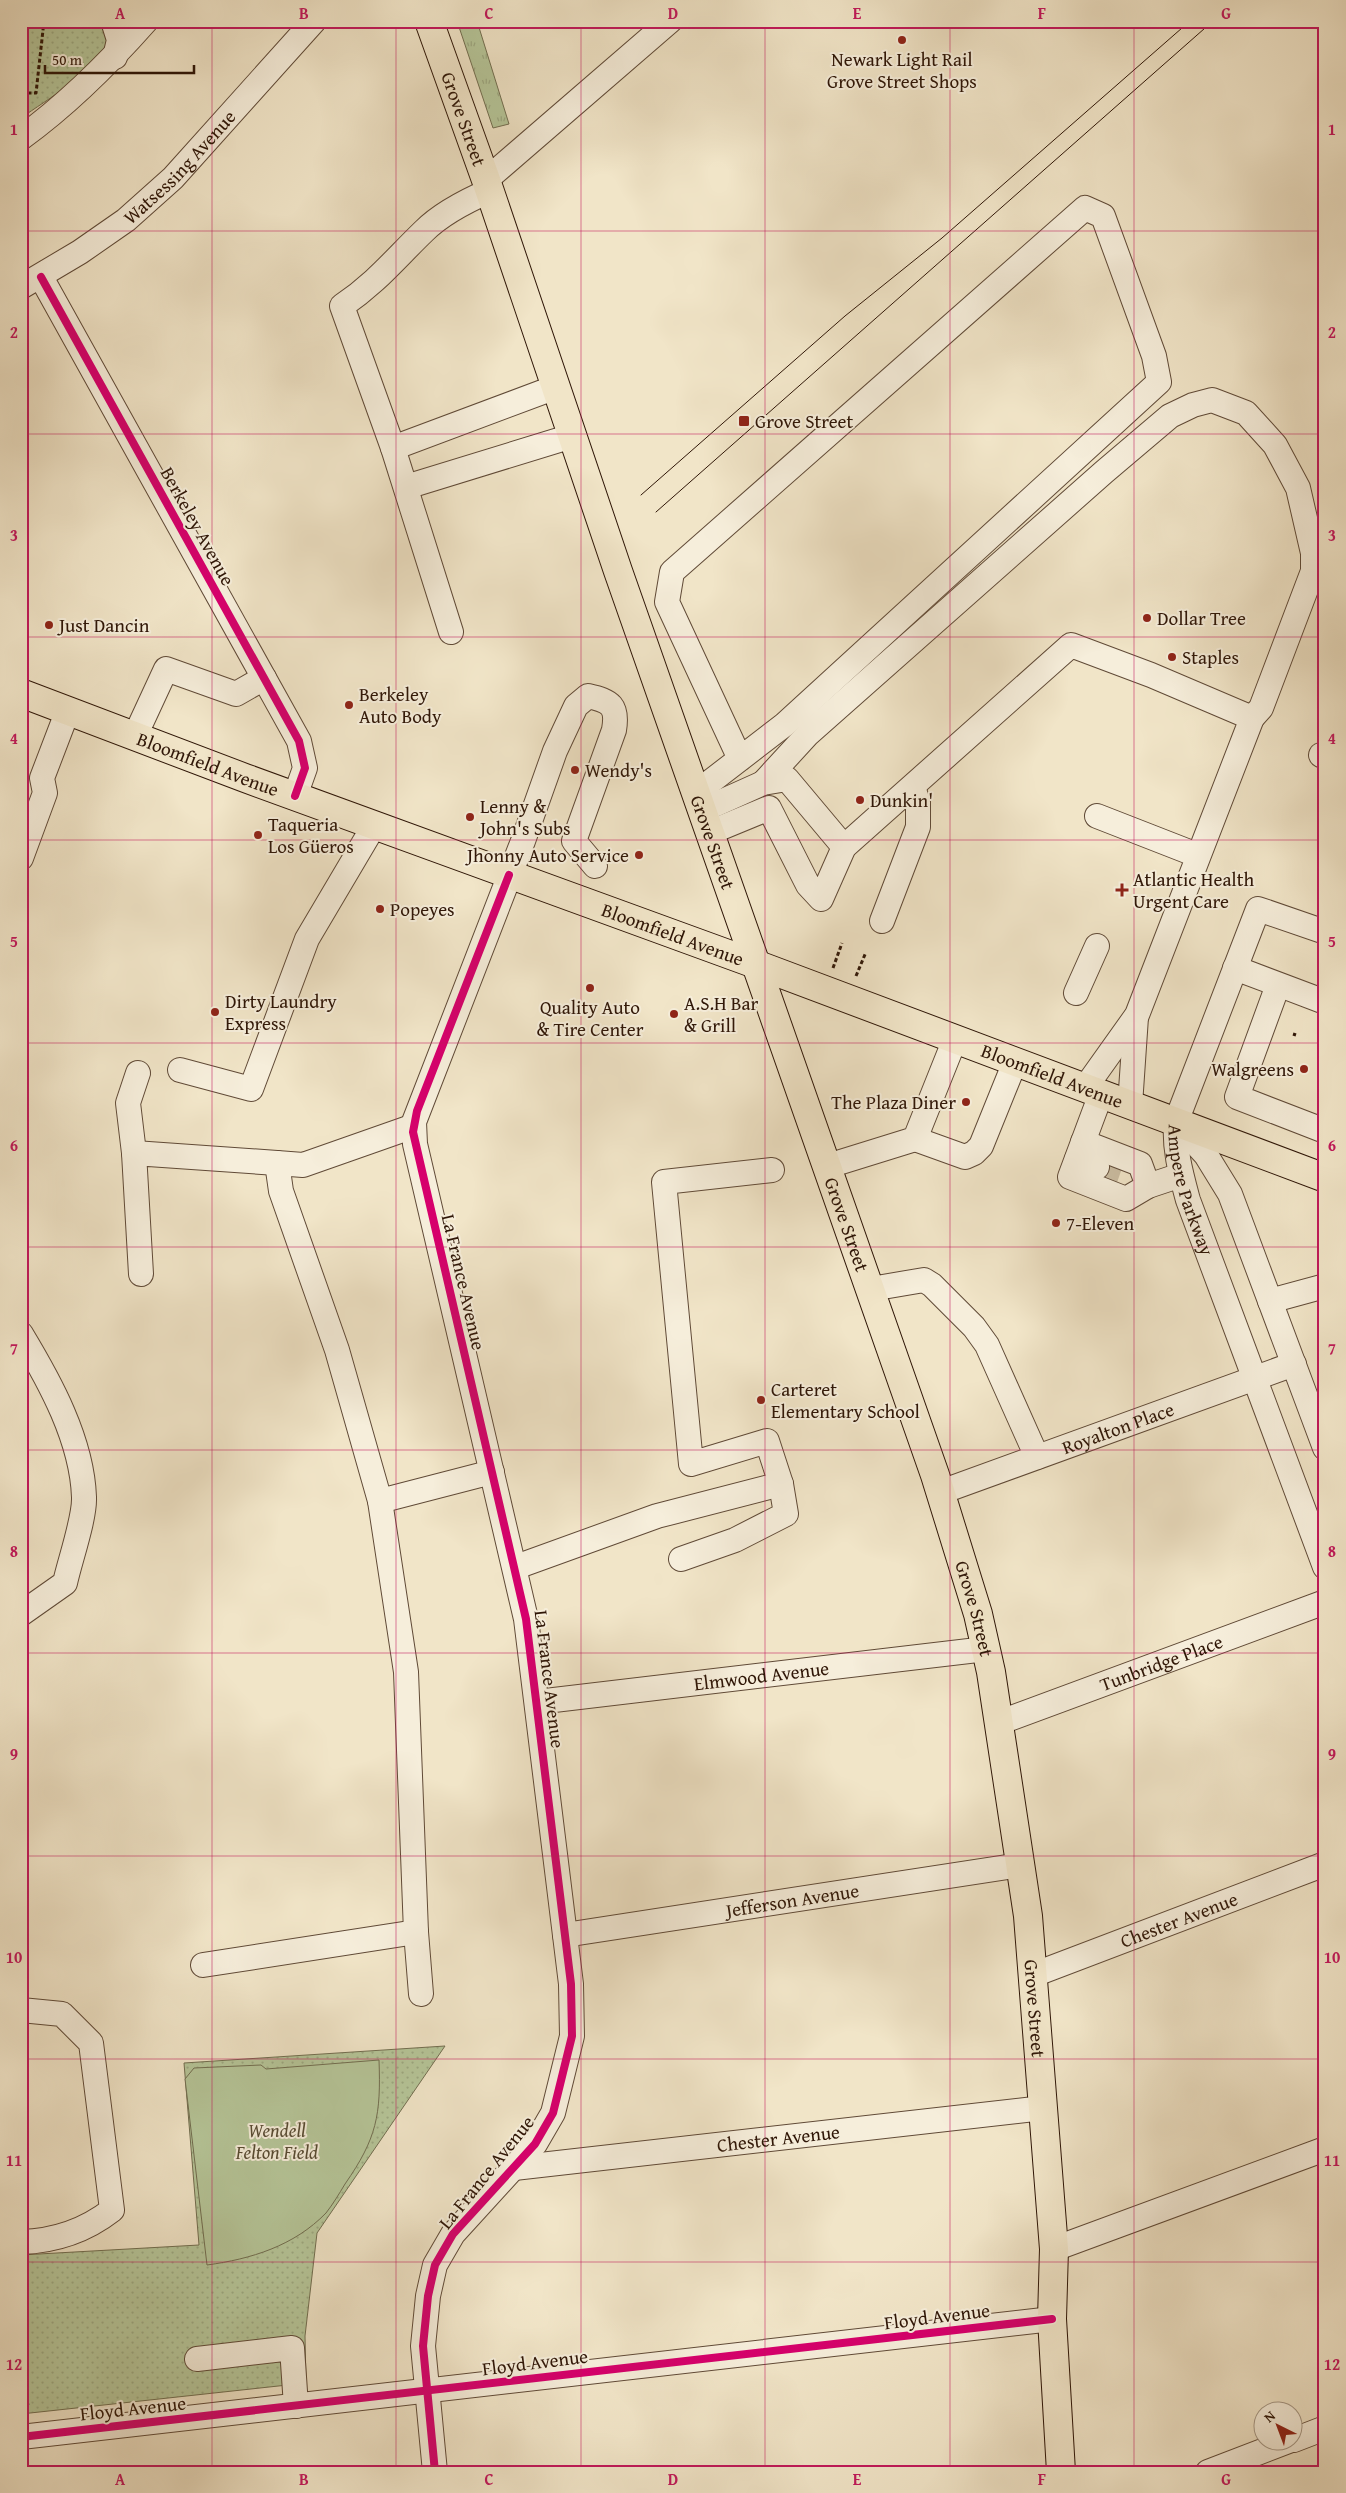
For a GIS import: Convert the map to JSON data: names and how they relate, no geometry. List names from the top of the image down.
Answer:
{
  "streets": {
    "main road": ["Grove Street", "Bloomfield Avenue"],
    "street": [
      "Watsessing Avenue",
      "Berkeley Avenue",
      "Ampere Parkway",
      "La France Avenue",
      "Royalton Place",
      "Tunbridge Place",
      "Elmwood Avenue",
      "Jefferson Avenue",
      "Chester Avenue",
      "Floyd Avenue"
    ]
  },
  "crossings": [
    ["Grove Street", "Bloomfield Avenue"],
    ["Grove Street", "Royalton Place"],
    ["Grove Street", "Tunbridge Place"],
    ["Grove Street", "Elmwood Avenue"],
    ["Grove Street", "Jefferson Avenue"],
    ["Grove Street", "Chester Avenue"],
    ["Grove Street", "Floyd Avenue"],
    ["Watsessing Avenue", "Berkeley Avenue"],
    ["Berkeley Avenue", "Bloomfield Avenue"],
    ["Bloomfield Avenue", "Ampere Parkway"],
    ["Bloomfield Avenue", "La France Avenue"],
    ["Ampere Parkway", "Royalton Place"],
    ["La France Avenue", "Elmwood Avenue"],
    ["La France Avenue", "Jefferson Avenue"],
    ["La France Avenue", "Chester Avenue"],
    ["La France Avenue", "Floyd Avenue"]
  ],
  "parks": ["Wendell Felton Field"],
  "places": {
    "other": [
      "Newark Light Rail Grove Street Shops",
      "Dollar Tree",
      "Just Dancin",
      "Staples",
      "Berkeley Auto Body",
      "Wendy's",
      "Dunkin'",
      "Lenny & John's Subs",
      "Taqueria Los Güeros",
      "Jhonny Auto Service",
      "Popeyes",
      "Quality Auto & Tire Center",
      "Dirty Laundry Express",
      "A.S.H Bar & Grill",
      "Walgreens",
      "The Plaza Diner",
      "7-Eleven",
      "Carteret Elementary School"
    ],
    "transit": ["Grove Street"],
    "health": ["Atlantic Health Urgent Care"]
  },
  "scale_bar": "50 m",
  "north": "top left",
  "grid": {
    "columns": [
      "A",
      "B",
      "C",
      "D",
      "E",
      "F",
      "G"
    ],
    "rows": [
      "1",
      "2",
      "3",
      "4",
      "5",
      "6",
      "7",
      "8",
      "9",
      "10",
      "11",
      "12"
    ]
  }
}
